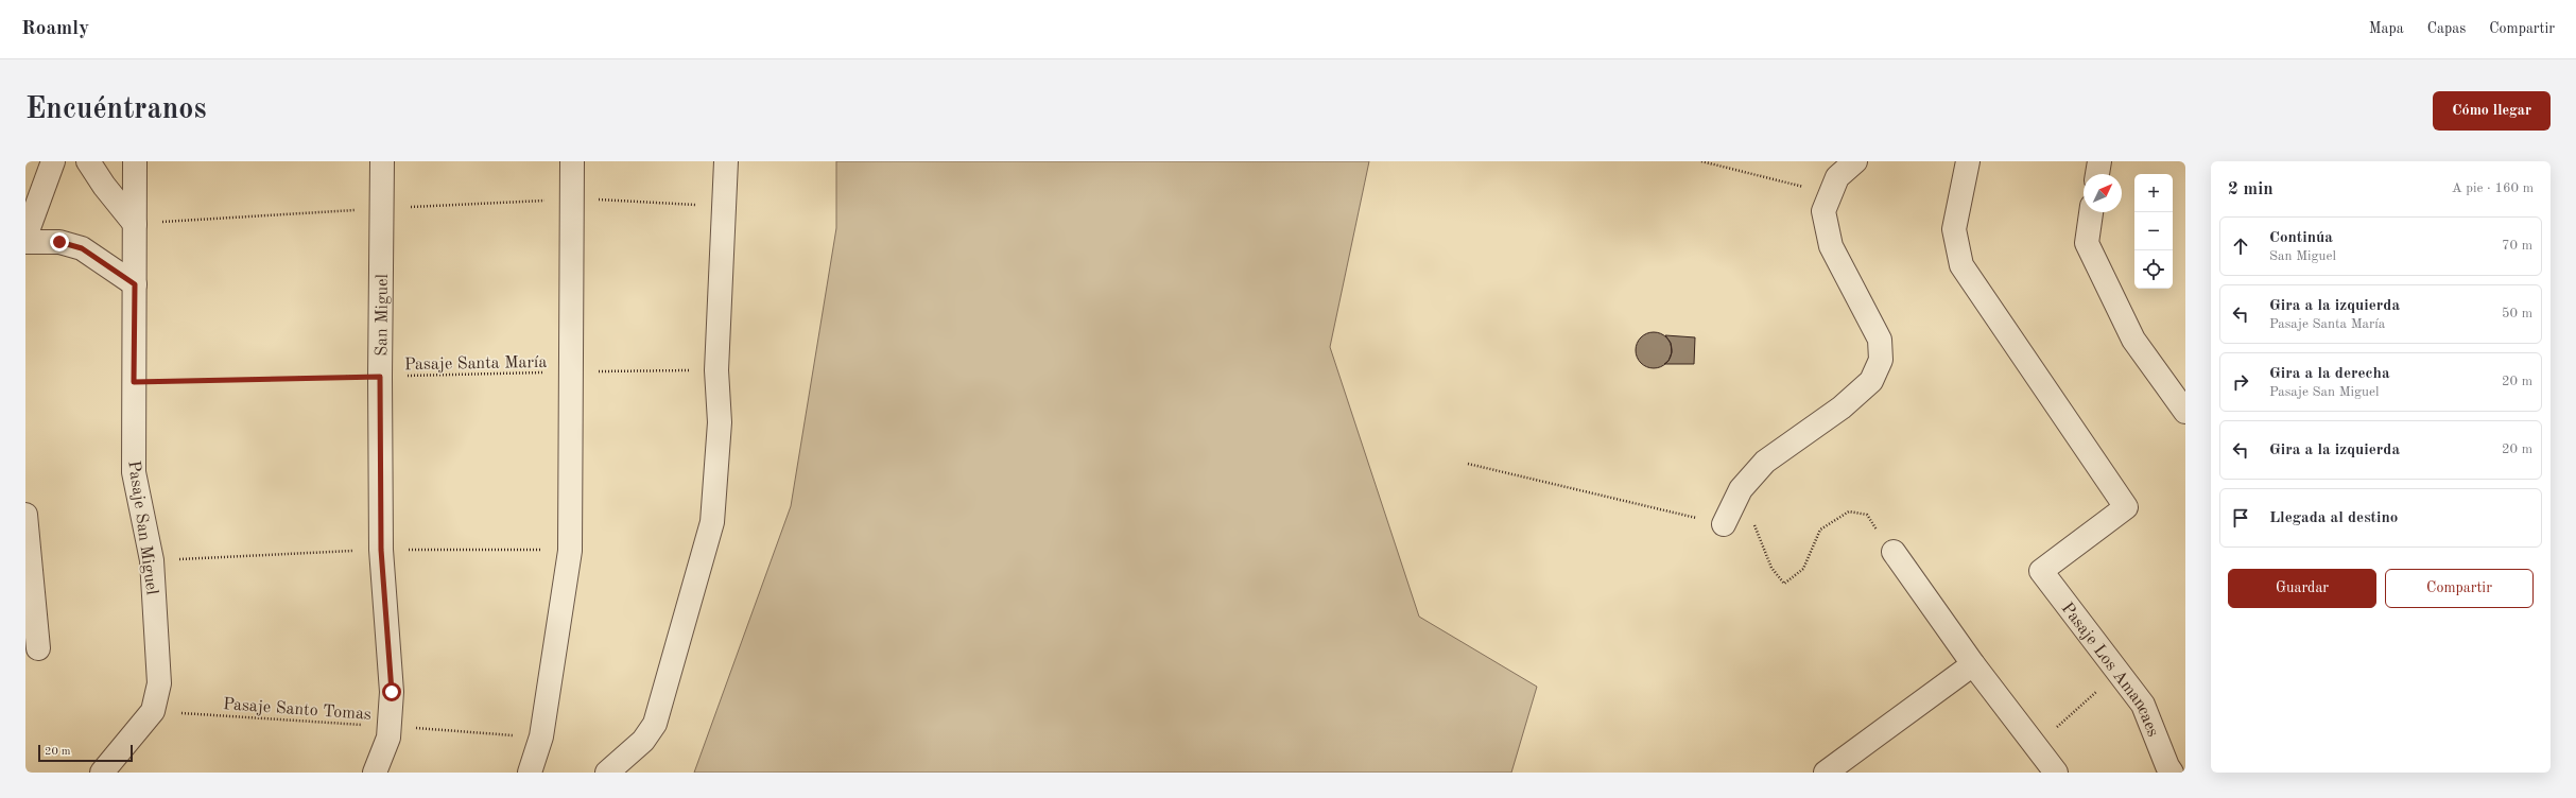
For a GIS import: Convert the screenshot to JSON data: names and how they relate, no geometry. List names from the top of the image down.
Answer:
{
  "streets": {
    "street": ["San Miguel", "Pasaje San Miguel", "Pasaje Los Amancaes"],
    "path": ["Pasaje Santa María", "Pasaje Santo Tomas"]
  },
  "crossings": [
    ["San Miguel", "Pasaje Santa María"],
    ["San Miguel", "Pasaje Santo Tomas"],
    ["Pasaje Santa María", "Pasaje San Miguel"],
    ["Pasaje San Miguel", "Pasaje Santo Tomas"]
  ],
  "scale_bar": "20 m",
  "north": "top right",
  "page": {
    "header": "Roamly",
    "nav": ["Mapa", "Capas", "Compartir"],
    "buttons": [
      "Cómo llegar",
      ["Guardar", "Compartir"]
    ],
    "title": "Encuéntranos",
    "heading": ["2 min", "A pie · 160 m"],
    "map_buttons": ["+", "−"],
    "list": [
      ["Continúa", "San Miguel", "70 m"],
      ["Gira a la izquierda", "Pasaje Santa María", "50 m"],
      ["Gira a la derecha", "Pasaje San Miguel", "20 m"],
      ["Gira a la izquierda", "20 m"],
      "Llegada al destino"
    ],
    "scale": "20 m"
  }
}
